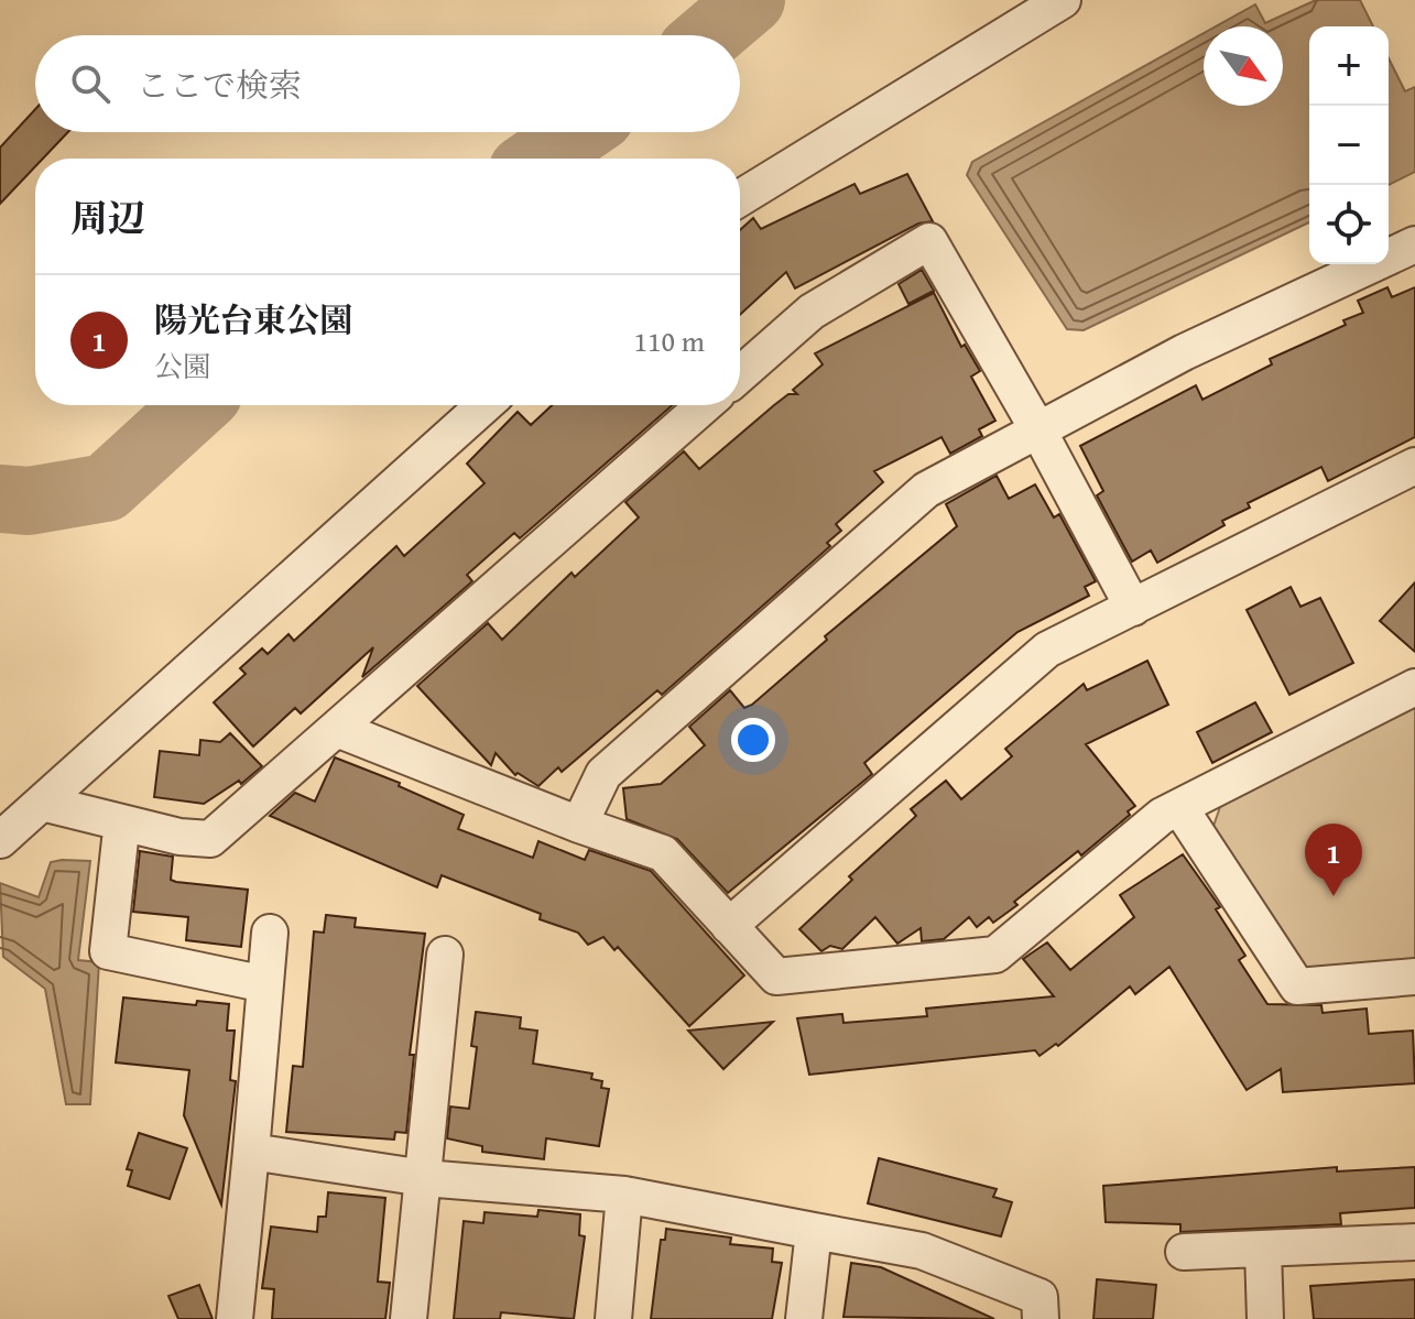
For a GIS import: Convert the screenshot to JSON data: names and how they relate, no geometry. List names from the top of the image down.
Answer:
{
  "north": "bottom right",
  "page": {
    "map_buttons": ["+", "−"],
    "search": "ここで検索",
    "heading": "周辺",
    "list": [
      {
        "mark": "1",
        "name": "陽光台東公園",
        "note": "公園",
        "value": "110 m"
      }
    ],
    "pins": "1"
  }
}
